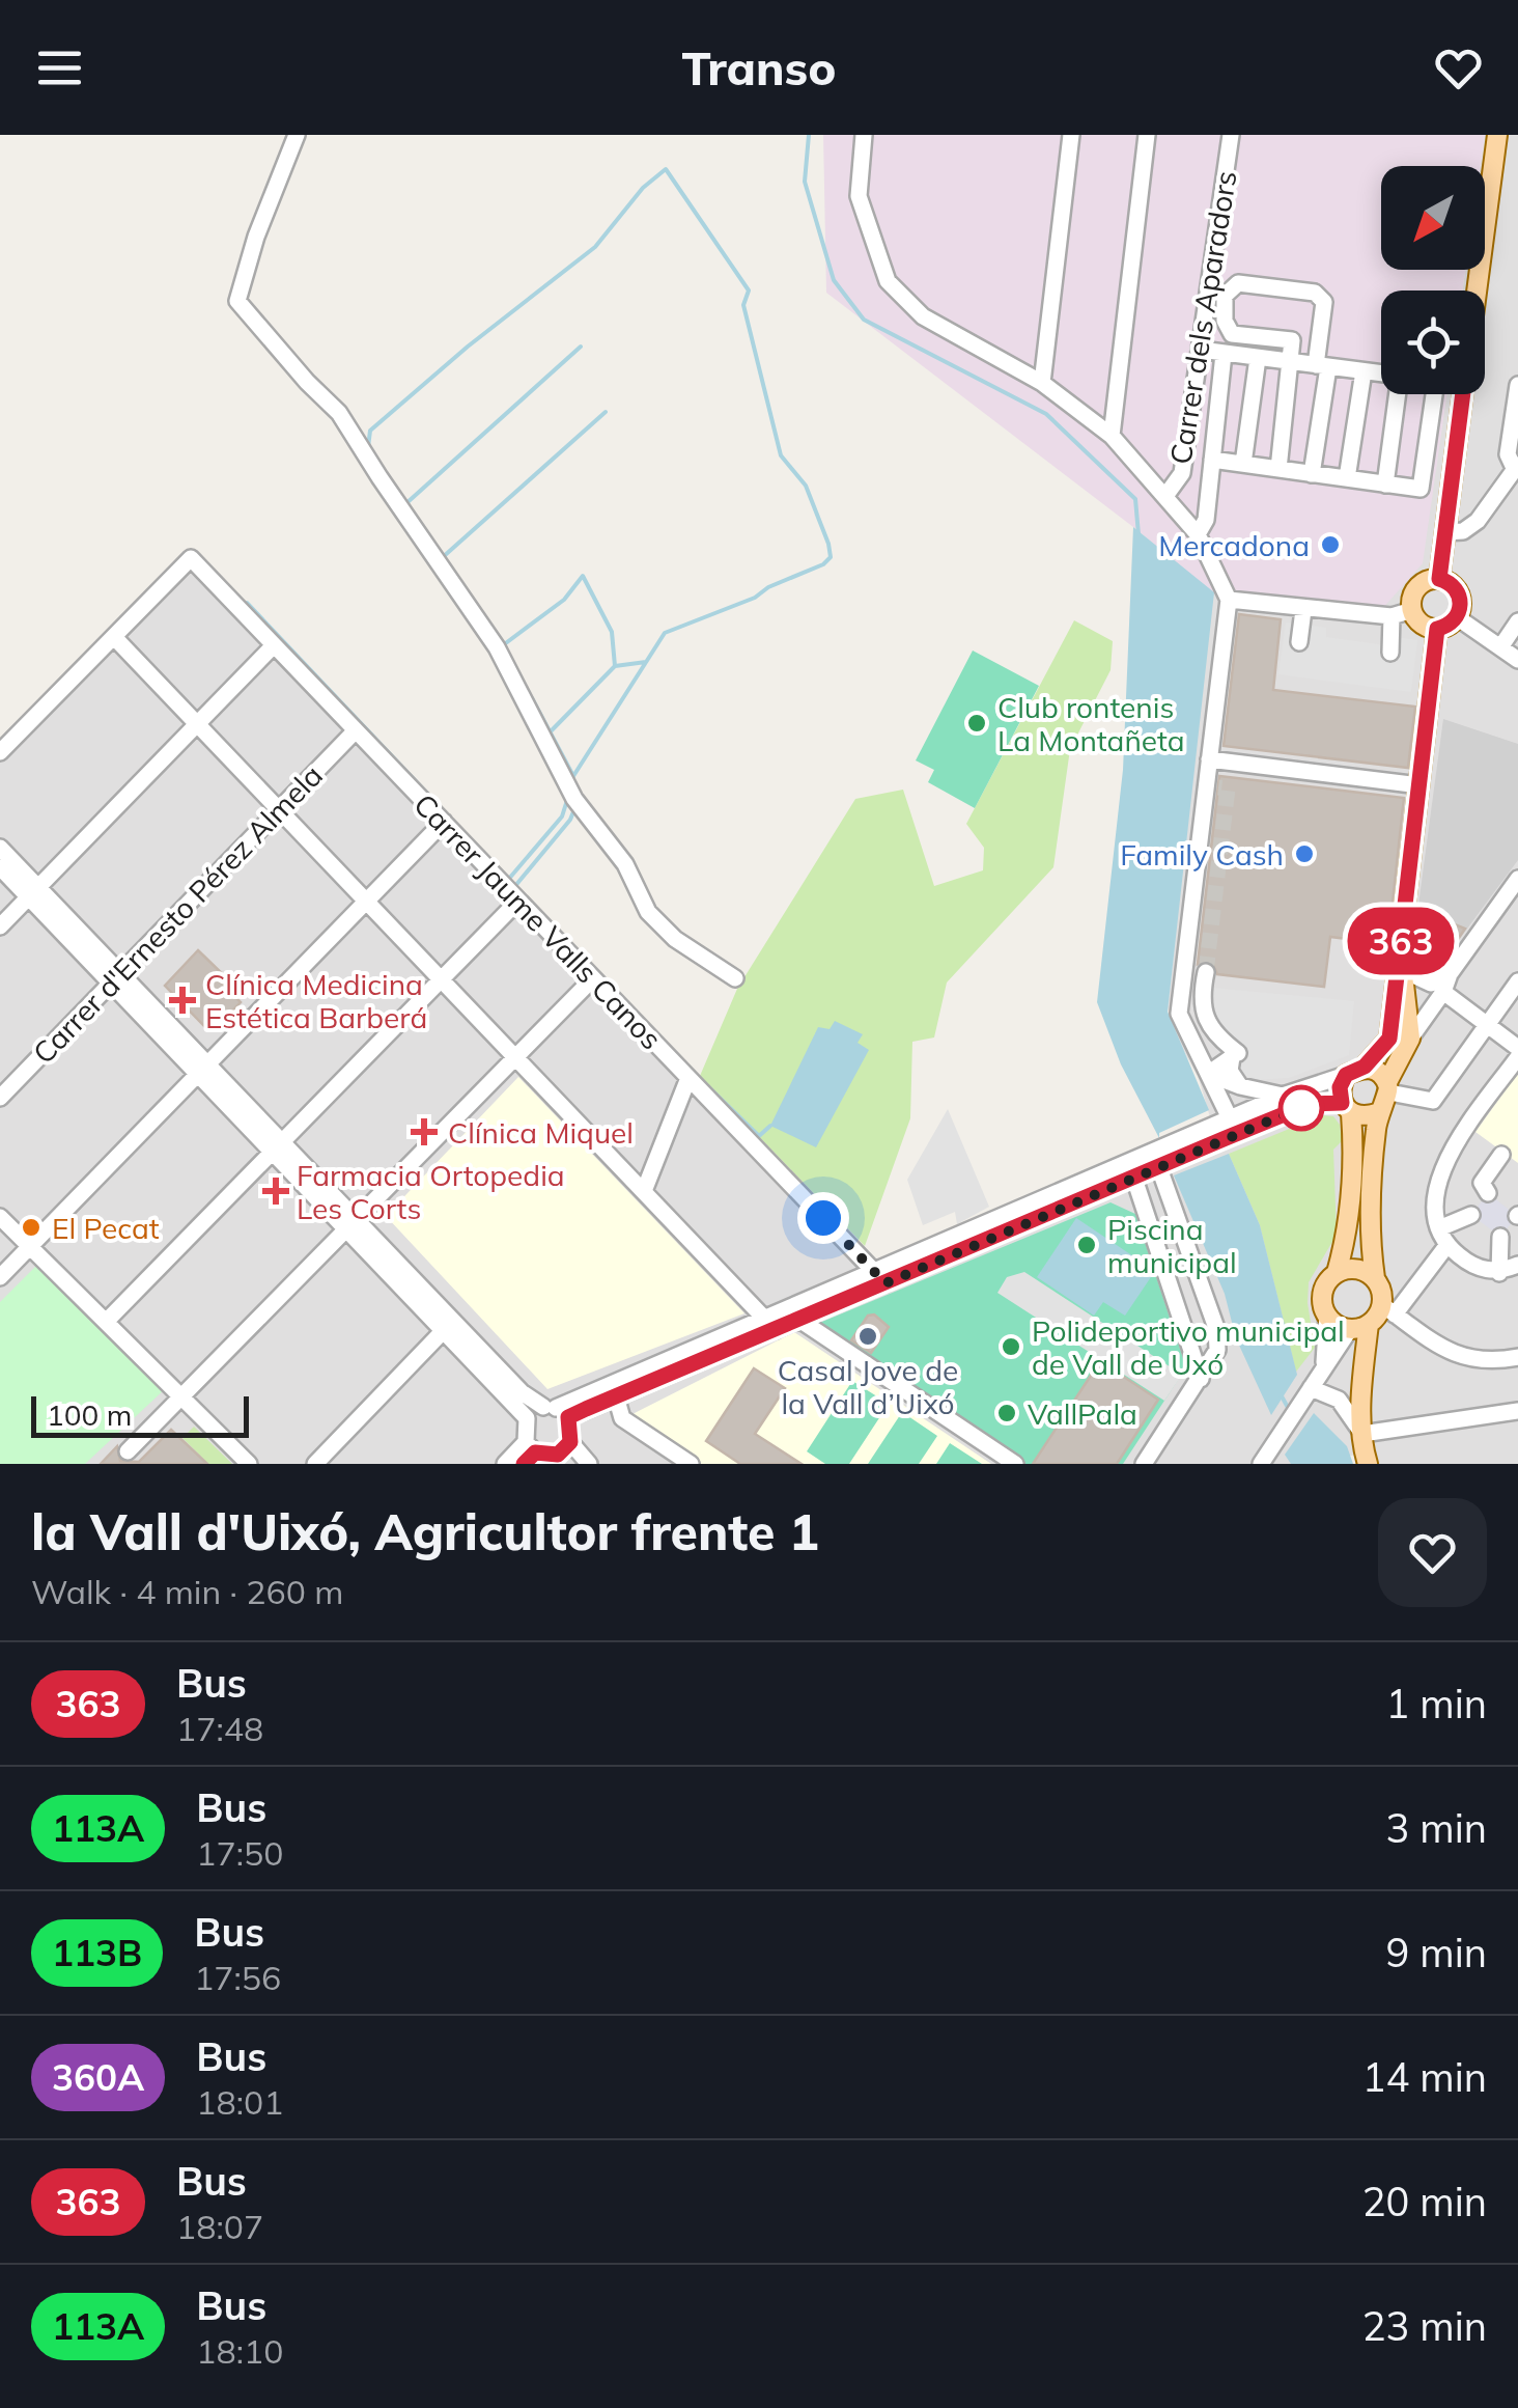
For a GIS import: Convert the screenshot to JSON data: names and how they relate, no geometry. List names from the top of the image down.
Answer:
{
  "streets": {
    "street": ["Carrer dels Aparadors", "Carrer d'Ernesto Pérez Almela", "Carrer Jaume Valls Canos"]
  },
  "crossings": [
    ["Carrer d'Ernesto Pérez Almela", "Carrer Jaume Valls Canos"]
  ],
  "places": {
    "other": [
      "Mercadona",
      "Club rontenis La Montañeta",
      "Family Cash",
      "El Pecat",
      "Piscina municipal",
      "Casal Jove de la Vall d’Uixó",
      "Polideportivo municipal de Vall de Uxó",
      "VallPala"
    ],
    "health": ["Clínica Medicina Estética Barberá", "Clínica Miquel", "Farmacia Ortopedia Les Corts"]
  },
  "lines": ["bus line 363"],
  "scale_bar": "100 m",
  "north": "bottom left",
  "page": {
    "header": "Transo",
    "on_map": "363",
    "scale": "100 m",
    "heading": ["la Vall d'Uixó, Agricultor frente 1", "Walk · 4 min · 260 m"],
    "list": [
      {
        "mark": "363",
        "name": "Bus",
        "note": "17:48",
        "value": "1 min"
      },
      {
        "mark": "113A",
        "name": "Bus",
        "note": "17:50",
        "value": "3 min"
      },
      {
        "mark": "113B",
        "name": "Bus",
        "note": "17:56",
        "value": "9 min"
      },
      {
        "mark": "360A",
        "name": "Bus",
        "note": "18:01",
        "value": "14 min"
      },
      {
        "mark": "363",
        "name": "Bus",
        "note": "18:07",
        "value": "20 min"
      },
      {
        "mark": "113A",
        "name": "Bus",
        "note": "18:10",
        "value": "23 min"
      }
    ]
  }
}
